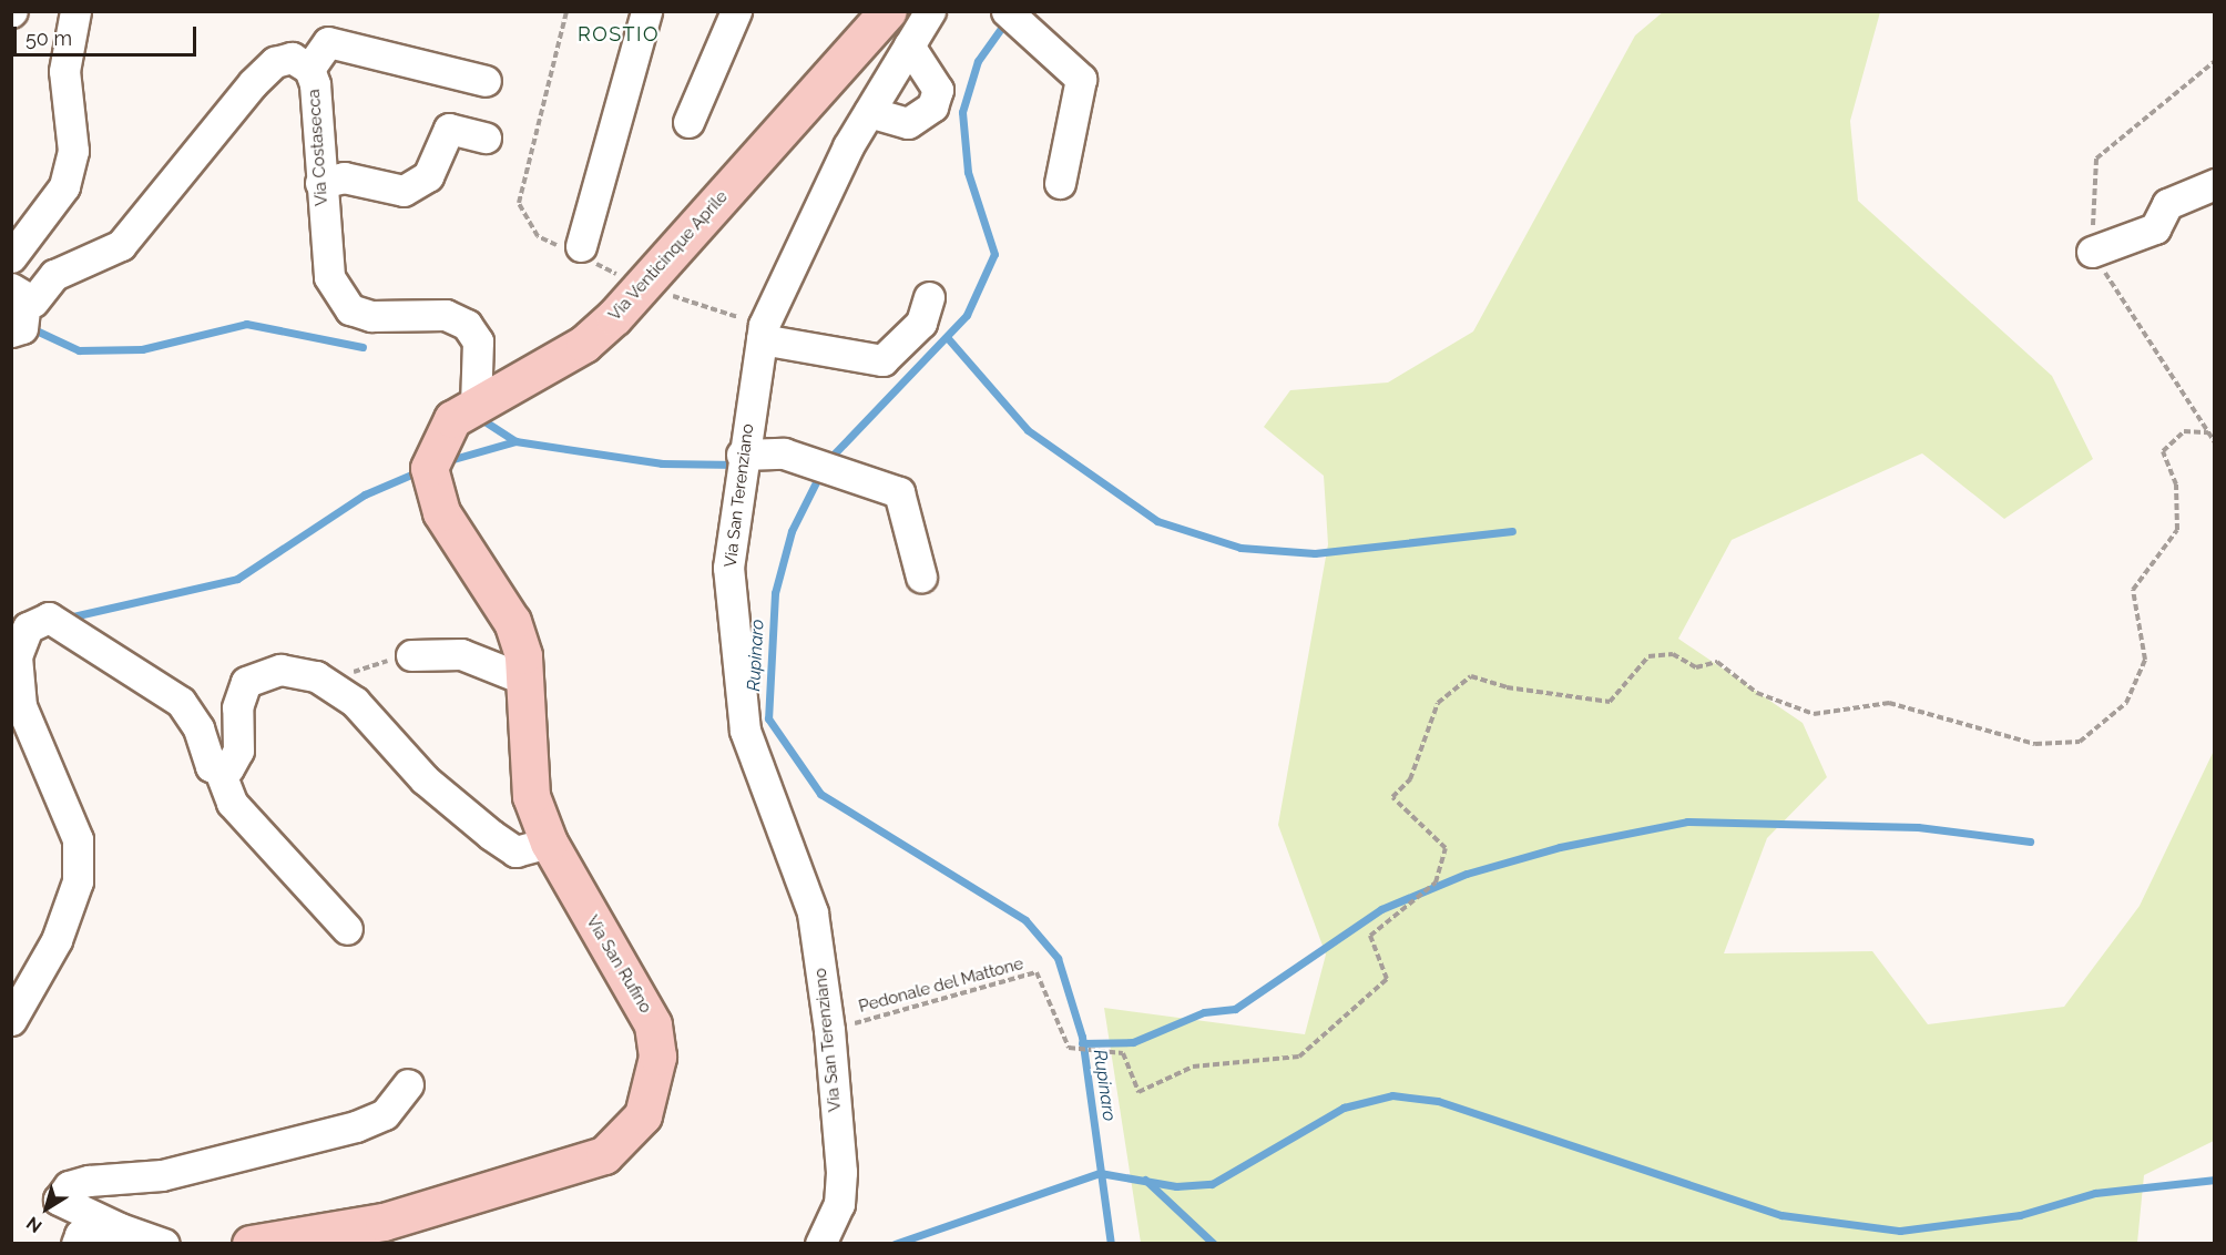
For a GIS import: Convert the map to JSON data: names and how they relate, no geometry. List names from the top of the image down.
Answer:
{
  "streets": {
    "main road": ["Via Venticinque Aprile", "Via San Rufino"],
    "street": ["Via Costasecca", "Via San Terenziano"],
    "path": ["Pedonale del Mattone"]
  },
  "crossings": [
    ["Via Costasecca", "Via Venticinque Aprile"],
    ["Via Venticinque Aprile", "Via San Rufino"],
    ["Via San Terenziano", "Pedonale del Mattone"]
  ],
  "districts": ["ROSTIO"],
  "water": ["Rupinaro"],
  "scale_bar": "50 m",
  "north": "bottom left"
}
